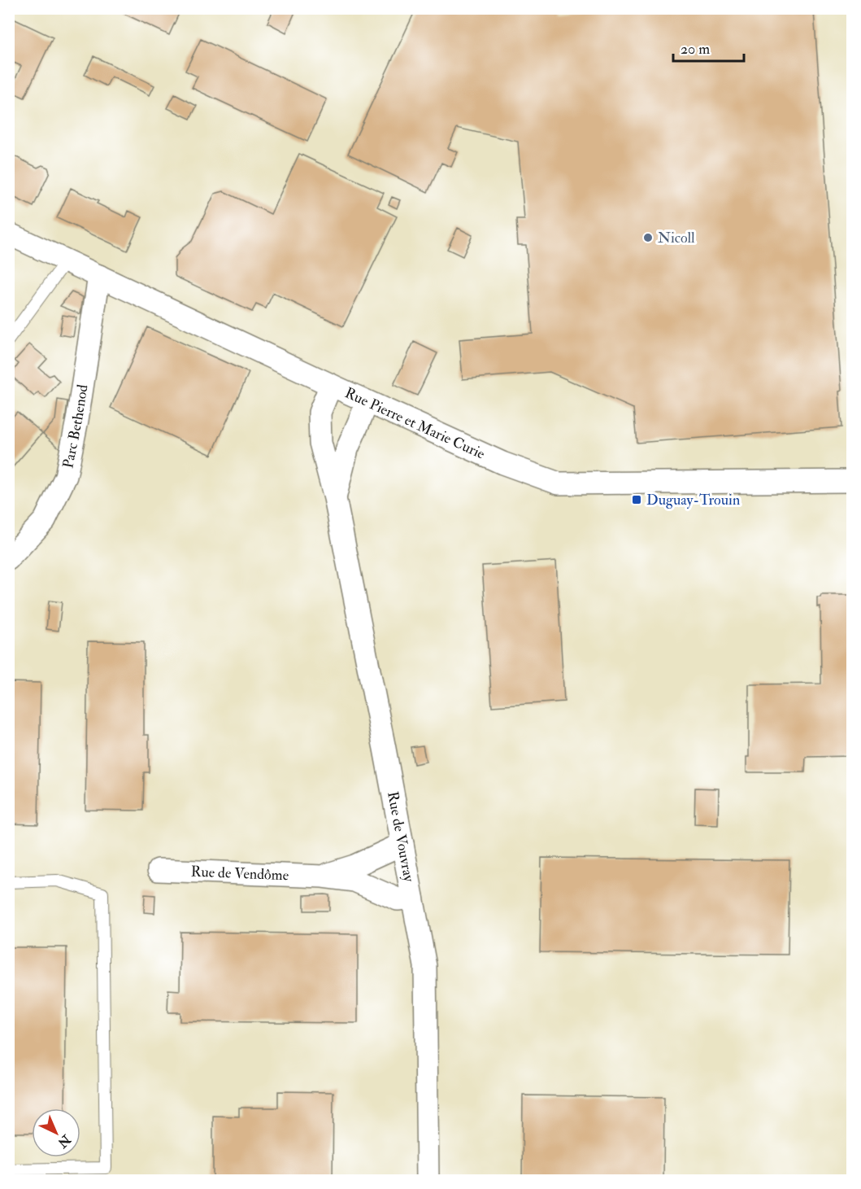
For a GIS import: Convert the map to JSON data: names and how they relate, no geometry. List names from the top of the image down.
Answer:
{
  "streets": {
    "street": [
      "Rue Pierre et Marie Curie",
      "Parc Bethenod",
      "Rue de Vouvray",
      "Rue de Vendôme"
    ]
  },
  "crossings": [
    ["Rue Pierre et Marie Curie", "Parc Bethenod"],
    ["Rue Pierre et Marie Curie", "Rue de Vouvray"],
    ["Rue de Vouvray", "Rue de Vendôme"]
  ],
  "places": {
    "other": ["Nicoll"],
    "transit": ["Duguay-Trouin"]
  },
  "scale_bar": "20 m",
  "north": "bottom right"
}
